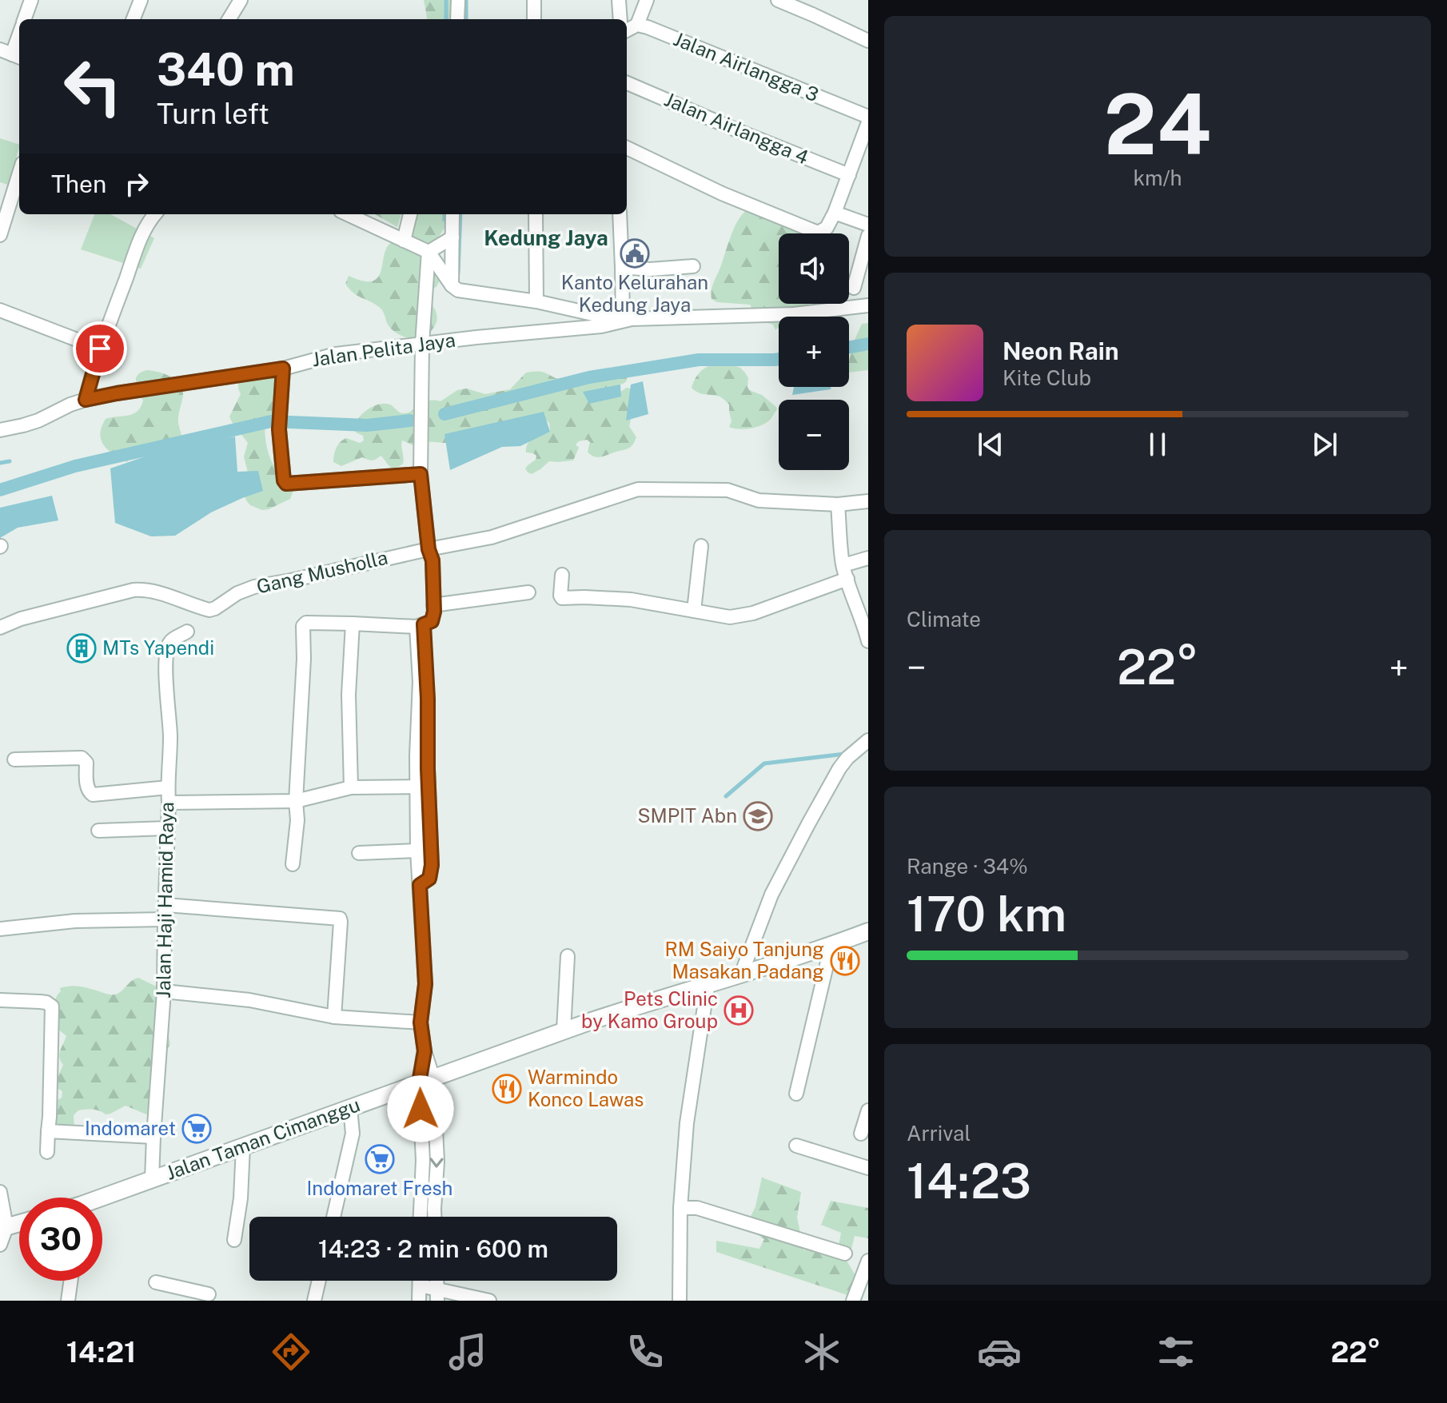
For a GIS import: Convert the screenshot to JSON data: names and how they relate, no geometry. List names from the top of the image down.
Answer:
{
  "streets": {
    "street": [
      "Jalan Airlangga 3",
      "Jalan Airlangga 4",
      "Jalan Pelita Jaya",
      "Gang Musholla",
      "Jalan Haji Hamid Raya",
      "Jalan Taman Cimanggu"
    ]
  },
  "crossings": [
    ["Jalan Haji Hamid Raya", "Jalan Taman Cimanggu"]
  ],
  "districts": ["Kedung Jaya"],
  "places": {
    "public building": ["Kanto Kelurahan Kedung Jaya"],
    "building": ["MTs Yapendi"],
    "school or university": ["SMPIT Abn"],
    "restaurant": ["RM Saiyo Tanjung Masakan Padang", "Warmindo Konco Lawas"],
    "hospital": ["Pets Clinic by Kamo Group"],
    "supermarket": ["Indomaret", "Indomaret Fresh"]
  },
  "page": {
    "tile": [
      ["24", "km/h"],
      "Climate",
      ["Range · 34%", "170 km"],
      ["Arrival", "14:23"]
    ],
    "turn": ["340 m", "Turn left"],
    "then": "Then",
    "map_buttons": ["+", "−"],
    "song": ["Neon Rain", "Kite Club"],
    "heat": ["−", "22°", "+"],
    "limit": "30",
    "trip": "14:23 · 2 min · 600 m",
    "tabs": ["14:21", "22°"]
  }
}
